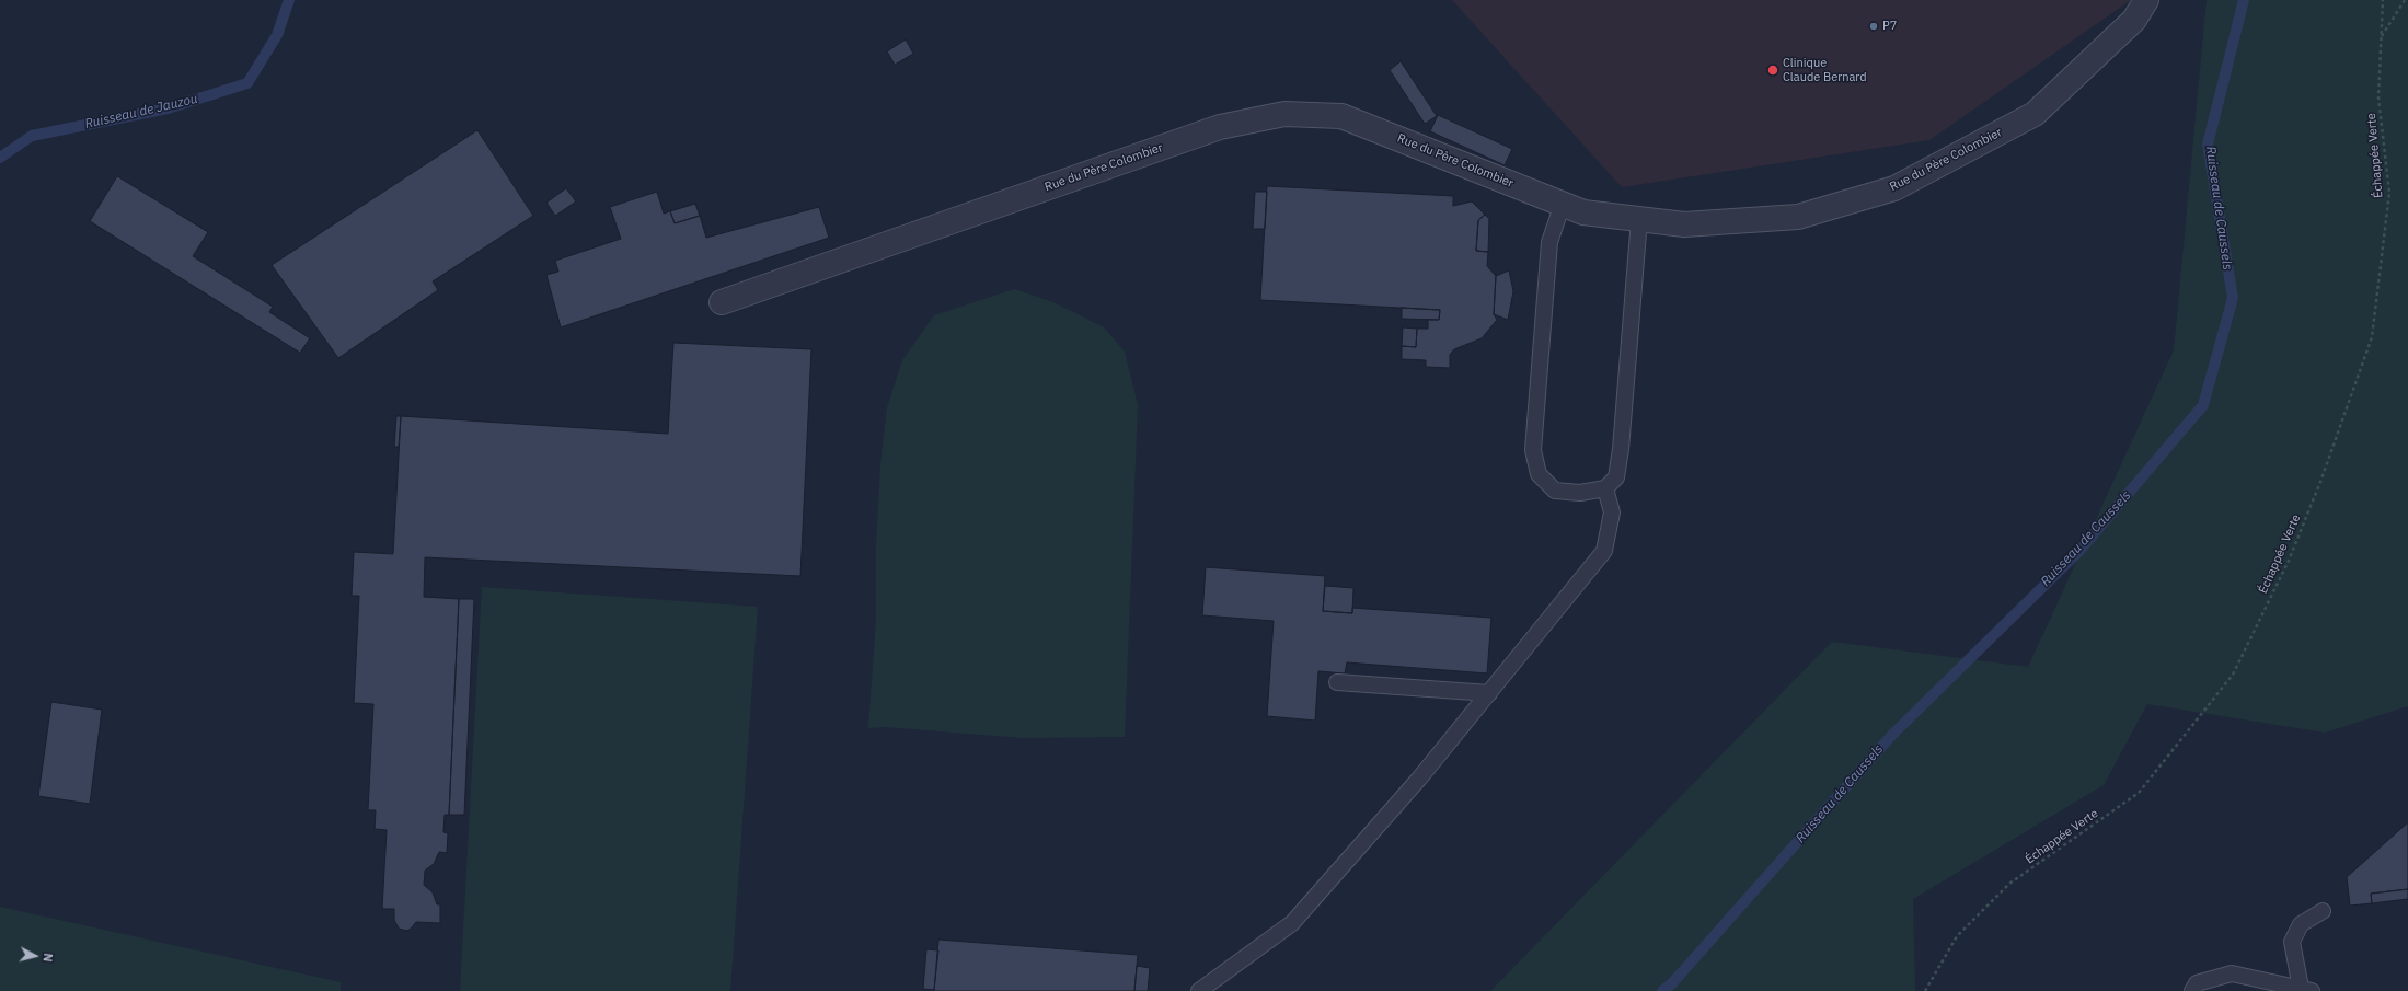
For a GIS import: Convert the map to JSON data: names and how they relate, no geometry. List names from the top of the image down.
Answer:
{
  "streets": {
    "street": ["Rue du Père Colombier"],
    "path": ["Échappée Verte"]
  },
  "water": ["Ruisseau de Jauzou", "Ruisseau de Caussels"],
  "places": ["P7", "Clinique Claude Bernard"],
  "north": "right"
}
